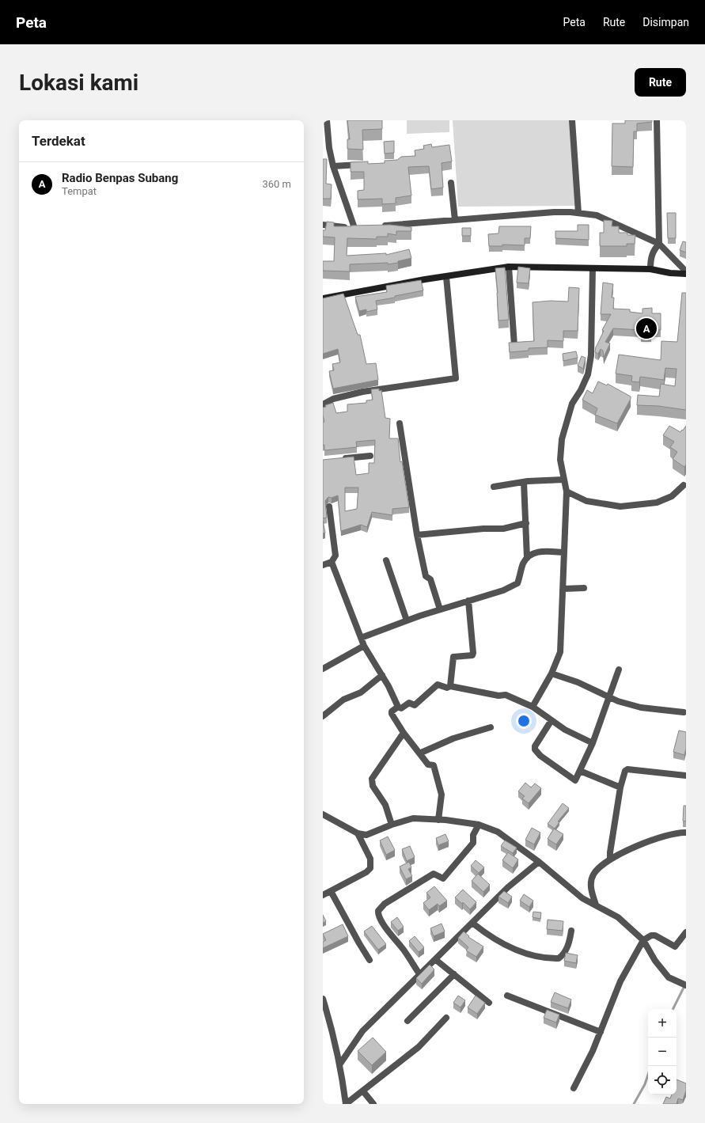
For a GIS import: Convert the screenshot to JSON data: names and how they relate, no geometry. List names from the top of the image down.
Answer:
{
  "page": {
    "header": "Peta",
    "nav": ["Peta", "Rute", "Disimpan"],
    "buttons": "Rute",
    "title": "Lokasi kami",
    "heading": "Terdekat",
    "list": [
      {
        "mark": "A",
        "name": "Radio Benpas Subang",
        "note": "Tempat",
        "value": "360 m"
      }
    ],
    "pins": "A",
    "map_buttons": ["+", "−"]
  }
}
